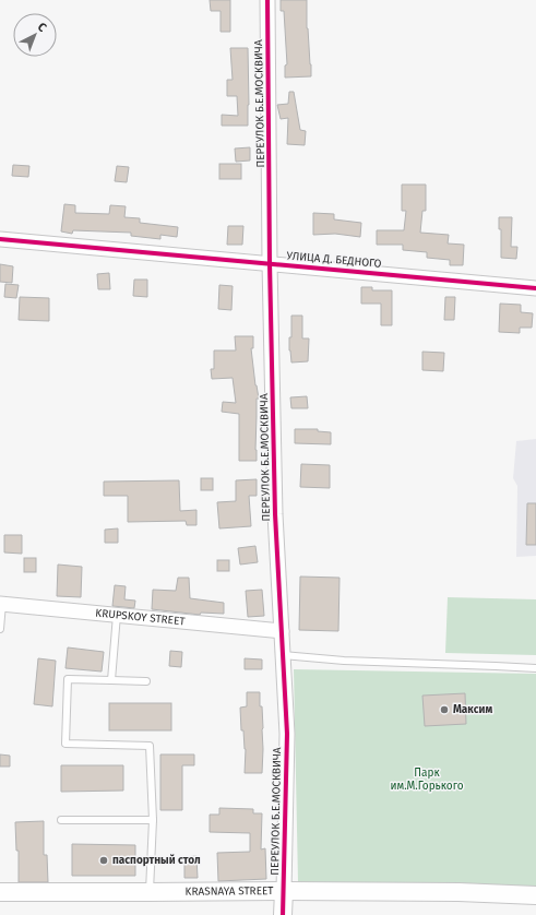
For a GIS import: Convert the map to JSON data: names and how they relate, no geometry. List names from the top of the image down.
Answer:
{
  "streets": {
    "street": [
      "ПЕРЕУЛОК Б.Е.МОСКВИЧА",
      "УЛИЦА Д. БЕДНОГО",
      "KRUPSKOY STREET",
      "KRASNAYA STREET"
    ]
  },
  "crossings": [
    ["ПЕРЕУЛОК Б.Е.МОСКВИЧА", "УЛИЦА Д. БЕДНОГО"],
    ["ПЕРЕУЛОК Б.Е.МОСКВИЧА", "KRUPSKOY STREET"],
    ["ПЕРЕУЛОК Б.Е.МОСКВИЧА", "KRASNAYA STREET"]
  ],
  "parks": ["Парк им.М.Горького"],
  "places": ["Максим", "паспортный стол"],
  "north": "top right"
}
